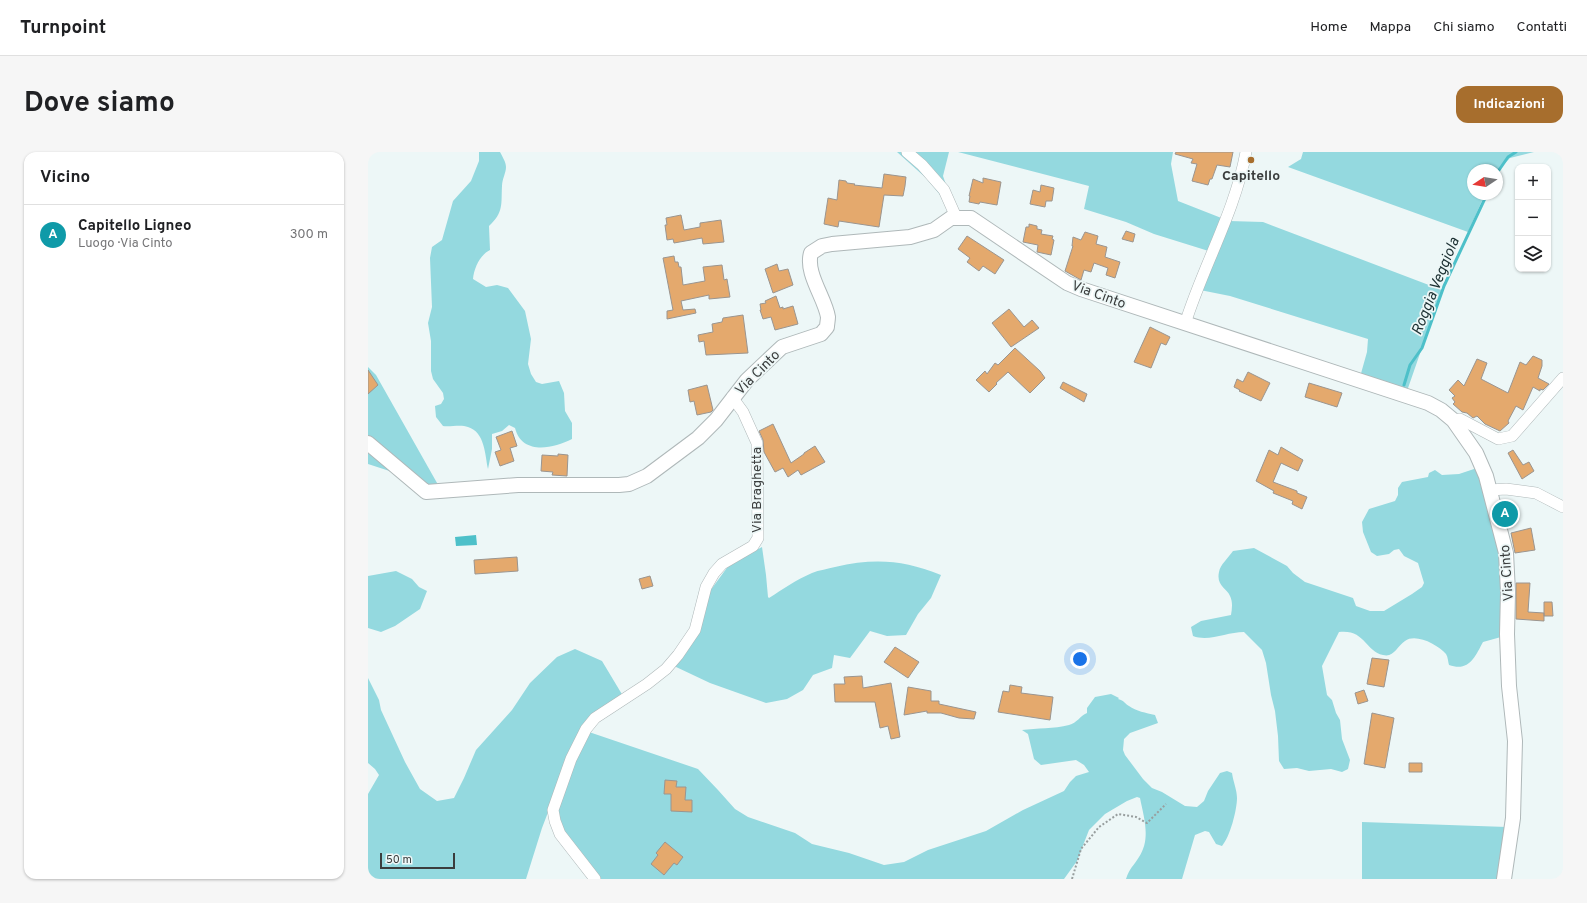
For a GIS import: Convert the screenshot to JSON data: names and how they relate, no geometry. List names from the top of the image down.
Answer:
{
  "streets": {
    "street": ["Via Cinto", "Via Braghetta"]
  },
  "crossings": [
    ["Via Cinto", "Via Braghetta"]
  ],
  "water": ["Roggia Veggiola"],
  "places": ["Capitello"],
  "scale_bar": "50 m",
  "north": "left",
  "page": {
    "header": "Turnpoint",
    "nav": [
      "Home",
      "Mappa",
      "Chi siamo",
      "Contatti"
    ],
    "title": "Dove siamo",
    "buttons": "Indicazioni",
    "heading": "Vicino",
    "map_buttons": ["+", "−"],
    "list": [
      {
        "mark": "A",
        "name": "Capitello Ligneo",
        "note": "Luogo · Via Cinto",
        "value": "300 m"
      }
    ],
    "pins": "A",
    "scale": "50 m"
  }
}
